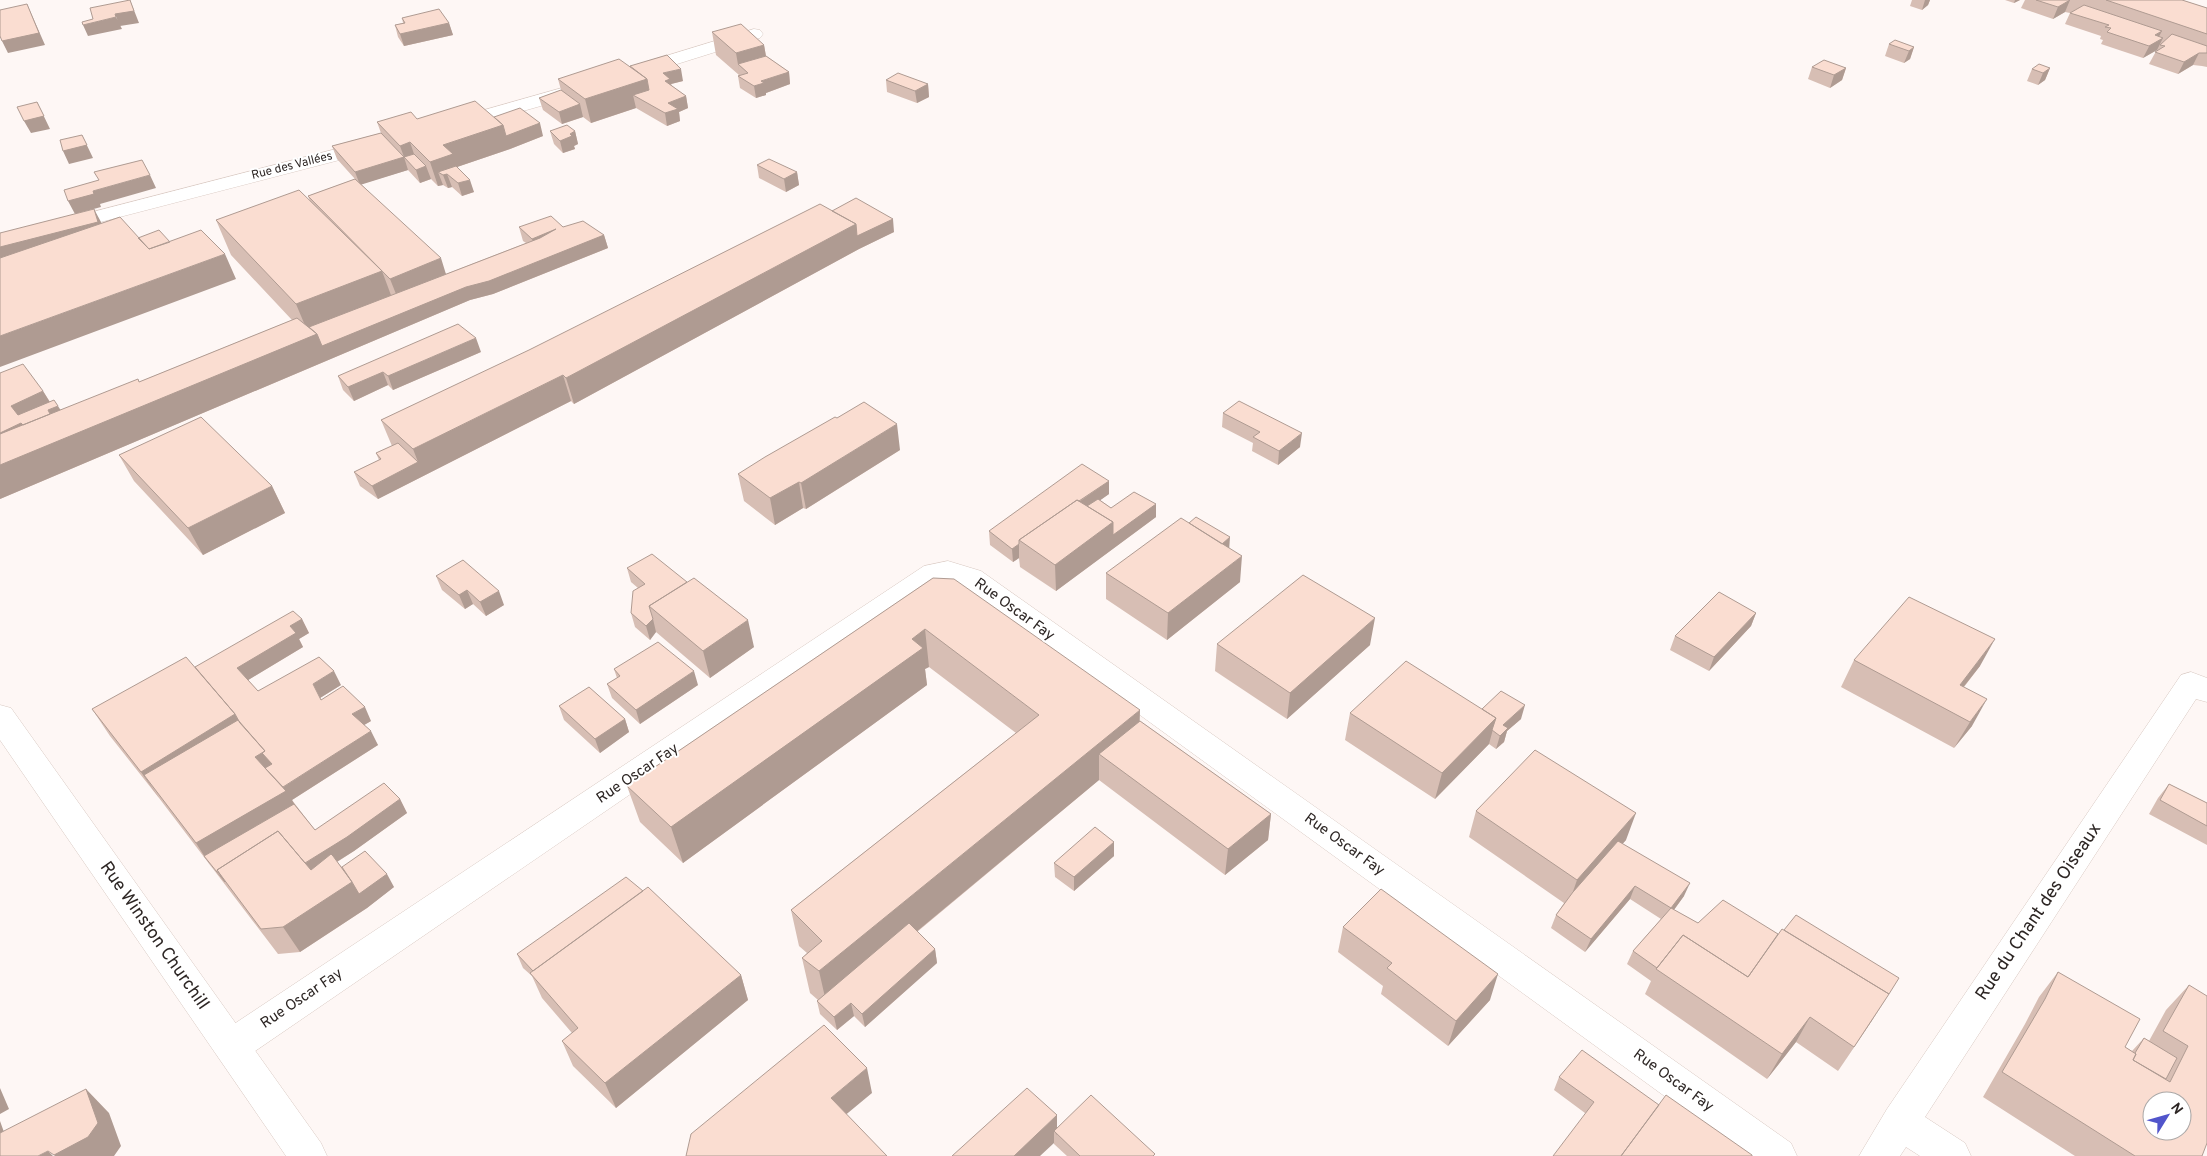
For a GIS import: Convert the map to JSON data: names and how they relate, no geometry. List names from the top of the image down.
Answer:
{
  "streets": {
    "street": [
      "Rue des Vallées",
      "Rue Oscar Fay",
      "Rue du Chant des Oiseaux",
      "Rue Winston Churchill"
    ]
  },
  "crossings": [
    ["Rue Oscar Fay", "Rue Winston Churchill"]
  ],
  "north": "top right"
}
